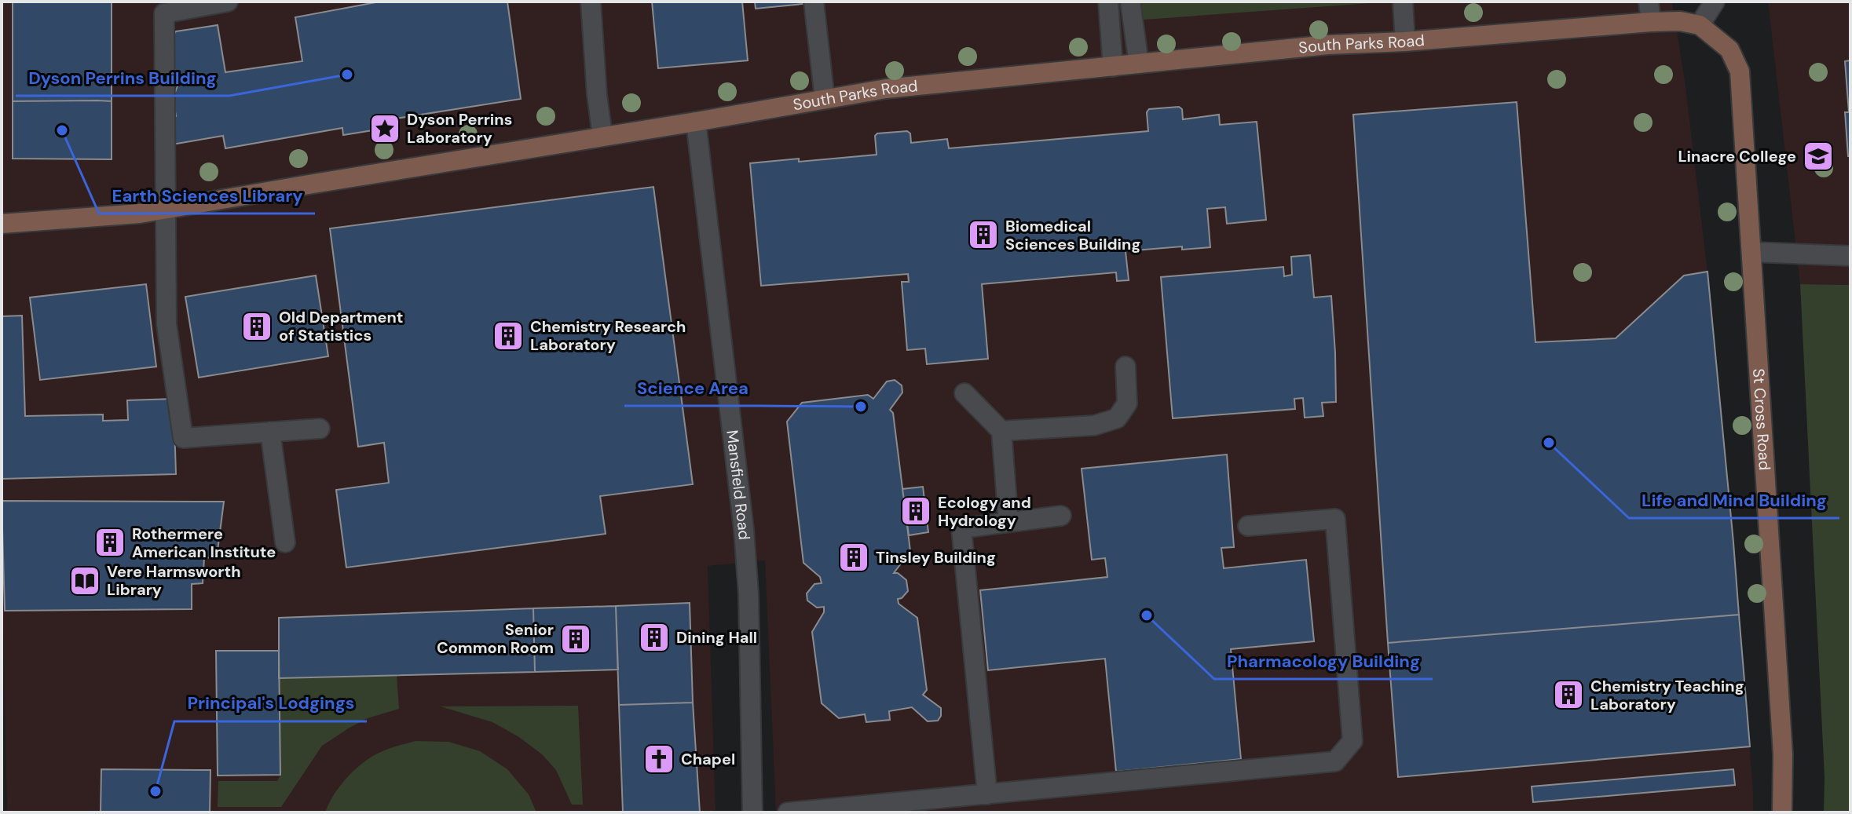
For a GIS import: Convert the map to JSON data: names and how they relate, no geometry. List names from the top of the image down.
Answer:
{
  "streets": {
    "street": ["South Parks Road", "St Cross Road", "Mansfield Road"]
  },
  "crossings": [
    ["South Parks Road", "St Cross Road"],
    ["South Parks Road", "Mansfield Road"]
  ],
  "places": {
    "other": [
      "Dyson Perrins Building",
      "Earth Sciences Library",
      "Science Area",
      "Life and Mind Building",
      "Pharmacology Building",
      "Principal's Lodgings"
    ],
    "place": ["Dyson Perrins Laboratory"],
    "school or university": ["Linacre College"],
    "building": [
      "Biomedical Sciences Building",
      "Old Department of Statistics",
      "Chemistry Research Laboratory",
      "Ecology and Hydrology",
      "Rothermere American Institute",
      "Tinsley Building",
      "Dining Hall",
      "Senior Common Room",
      "Chemistry Teaching Laboratory"
    ],
    "library": ["Vere Harmsworth Library"],
    "church": ["Chapel"]
  }
}
